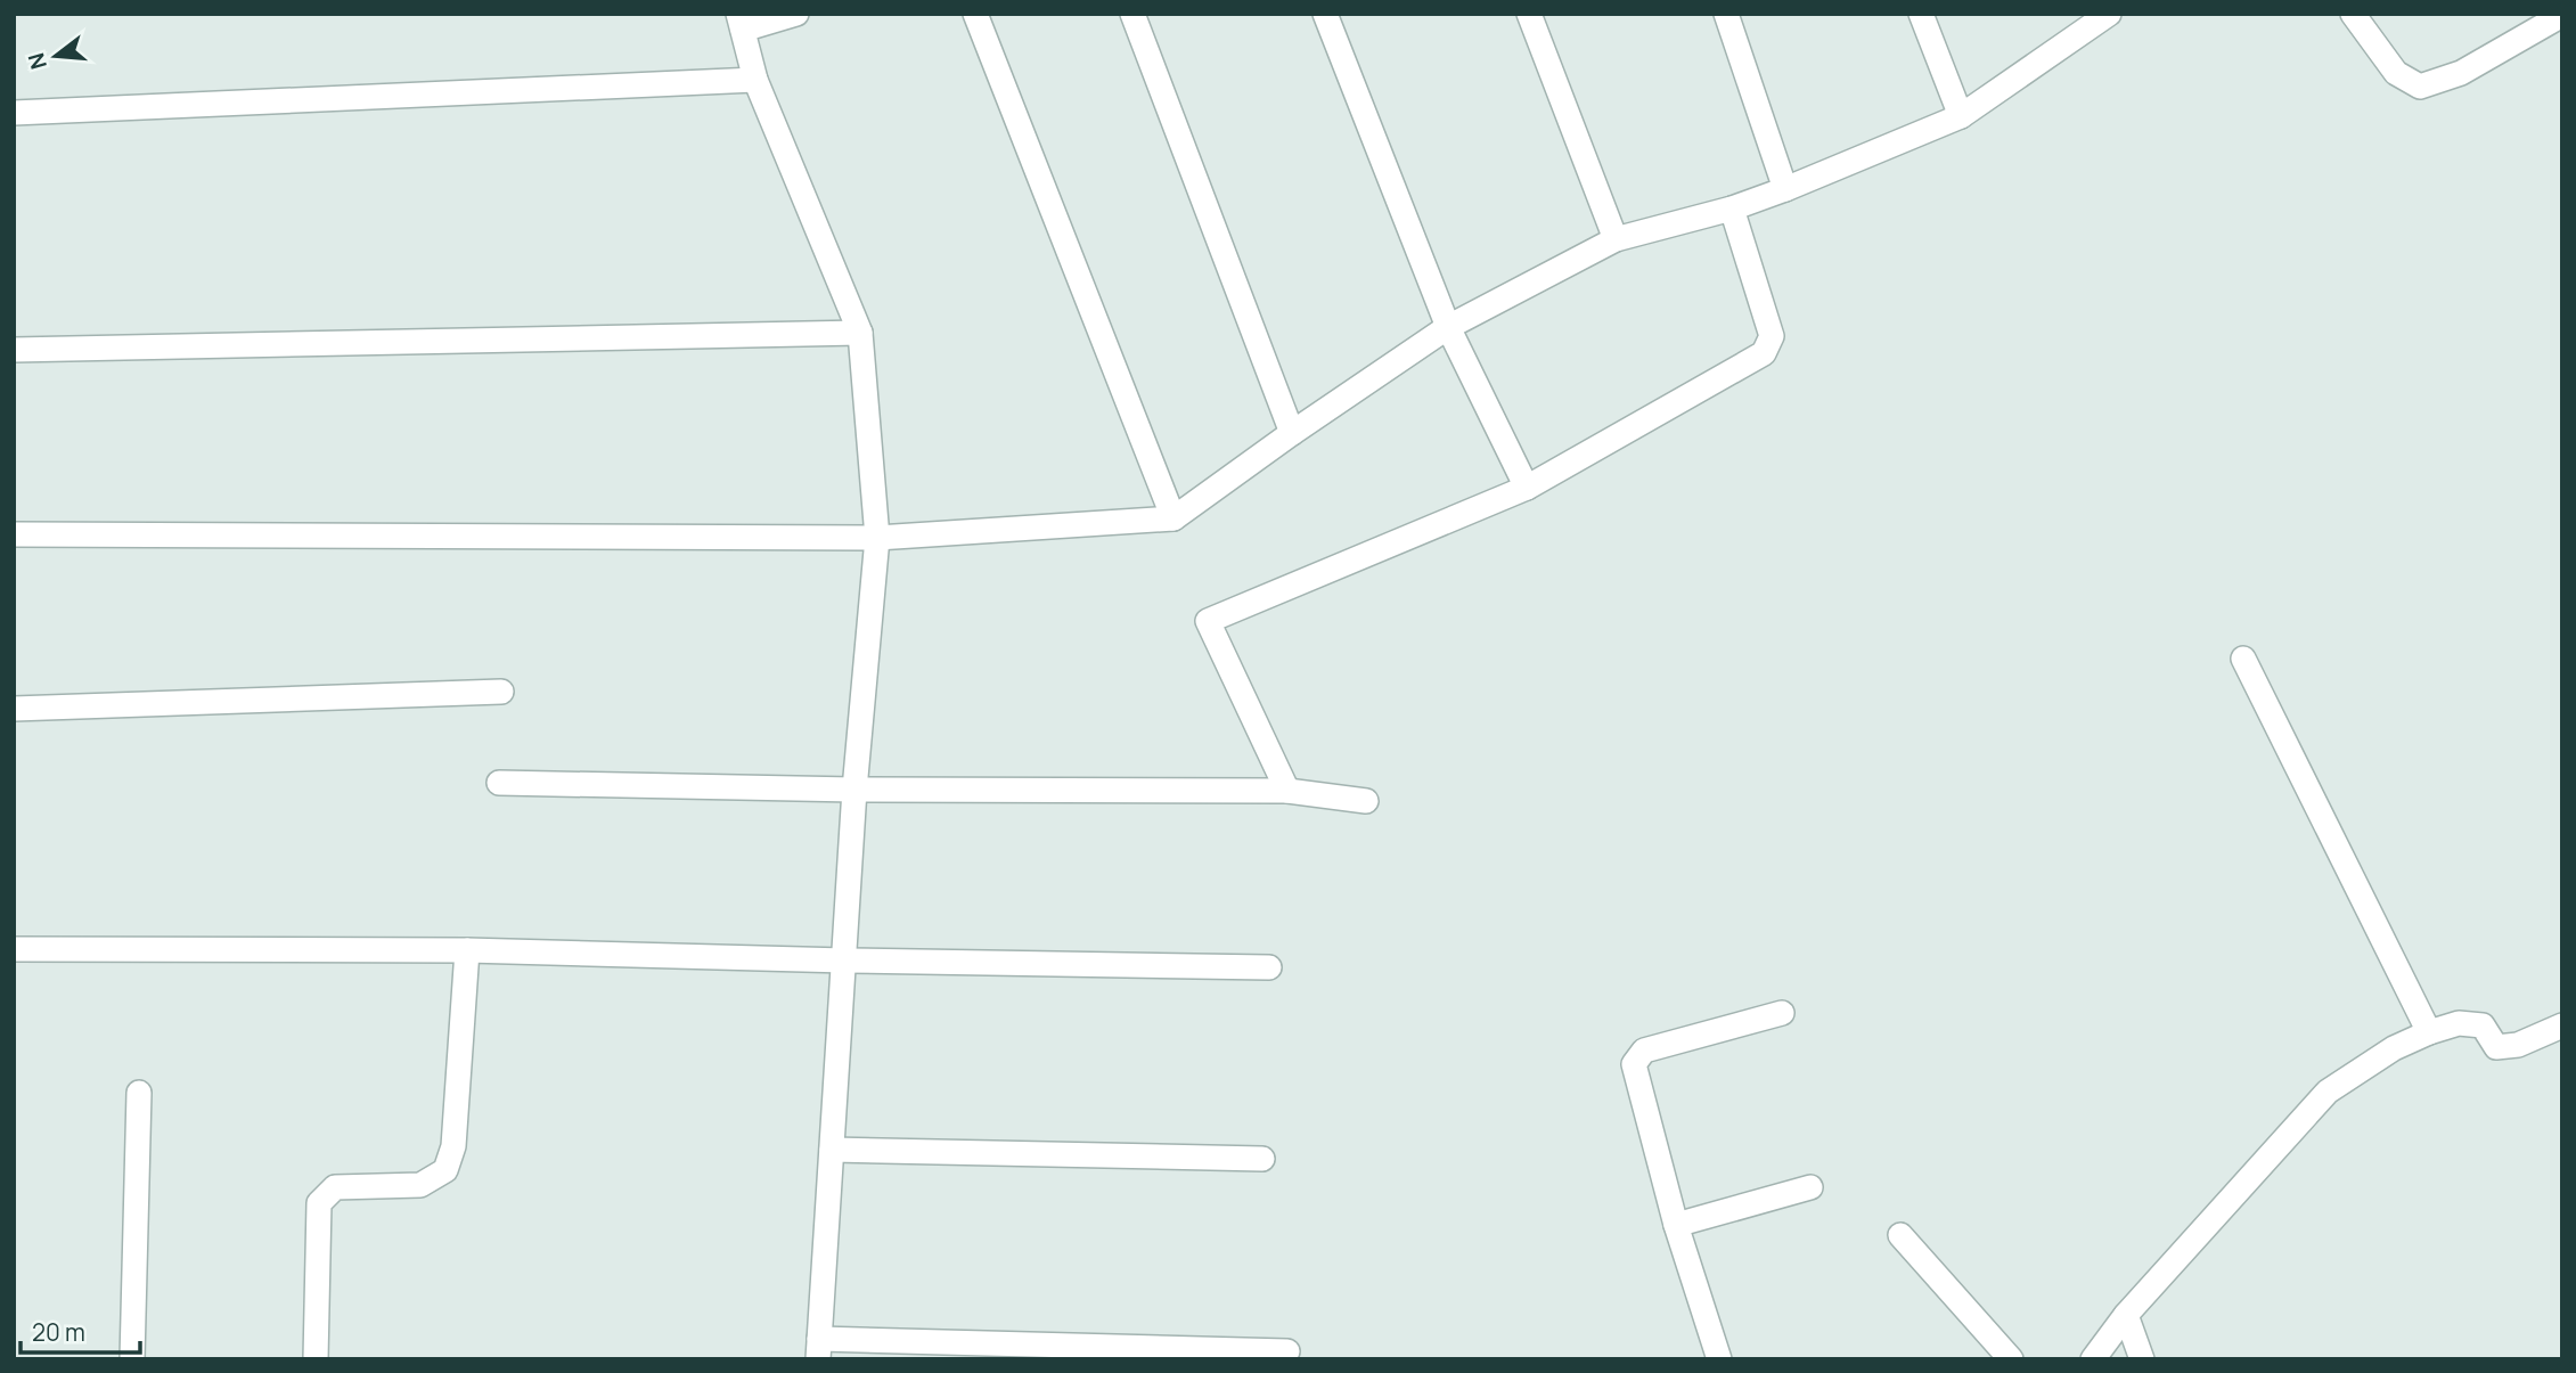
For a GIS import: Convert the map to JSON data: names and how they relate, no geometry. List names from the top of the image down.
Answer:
{
  "scale_bar": "20 m",
  "north": "left"
}
